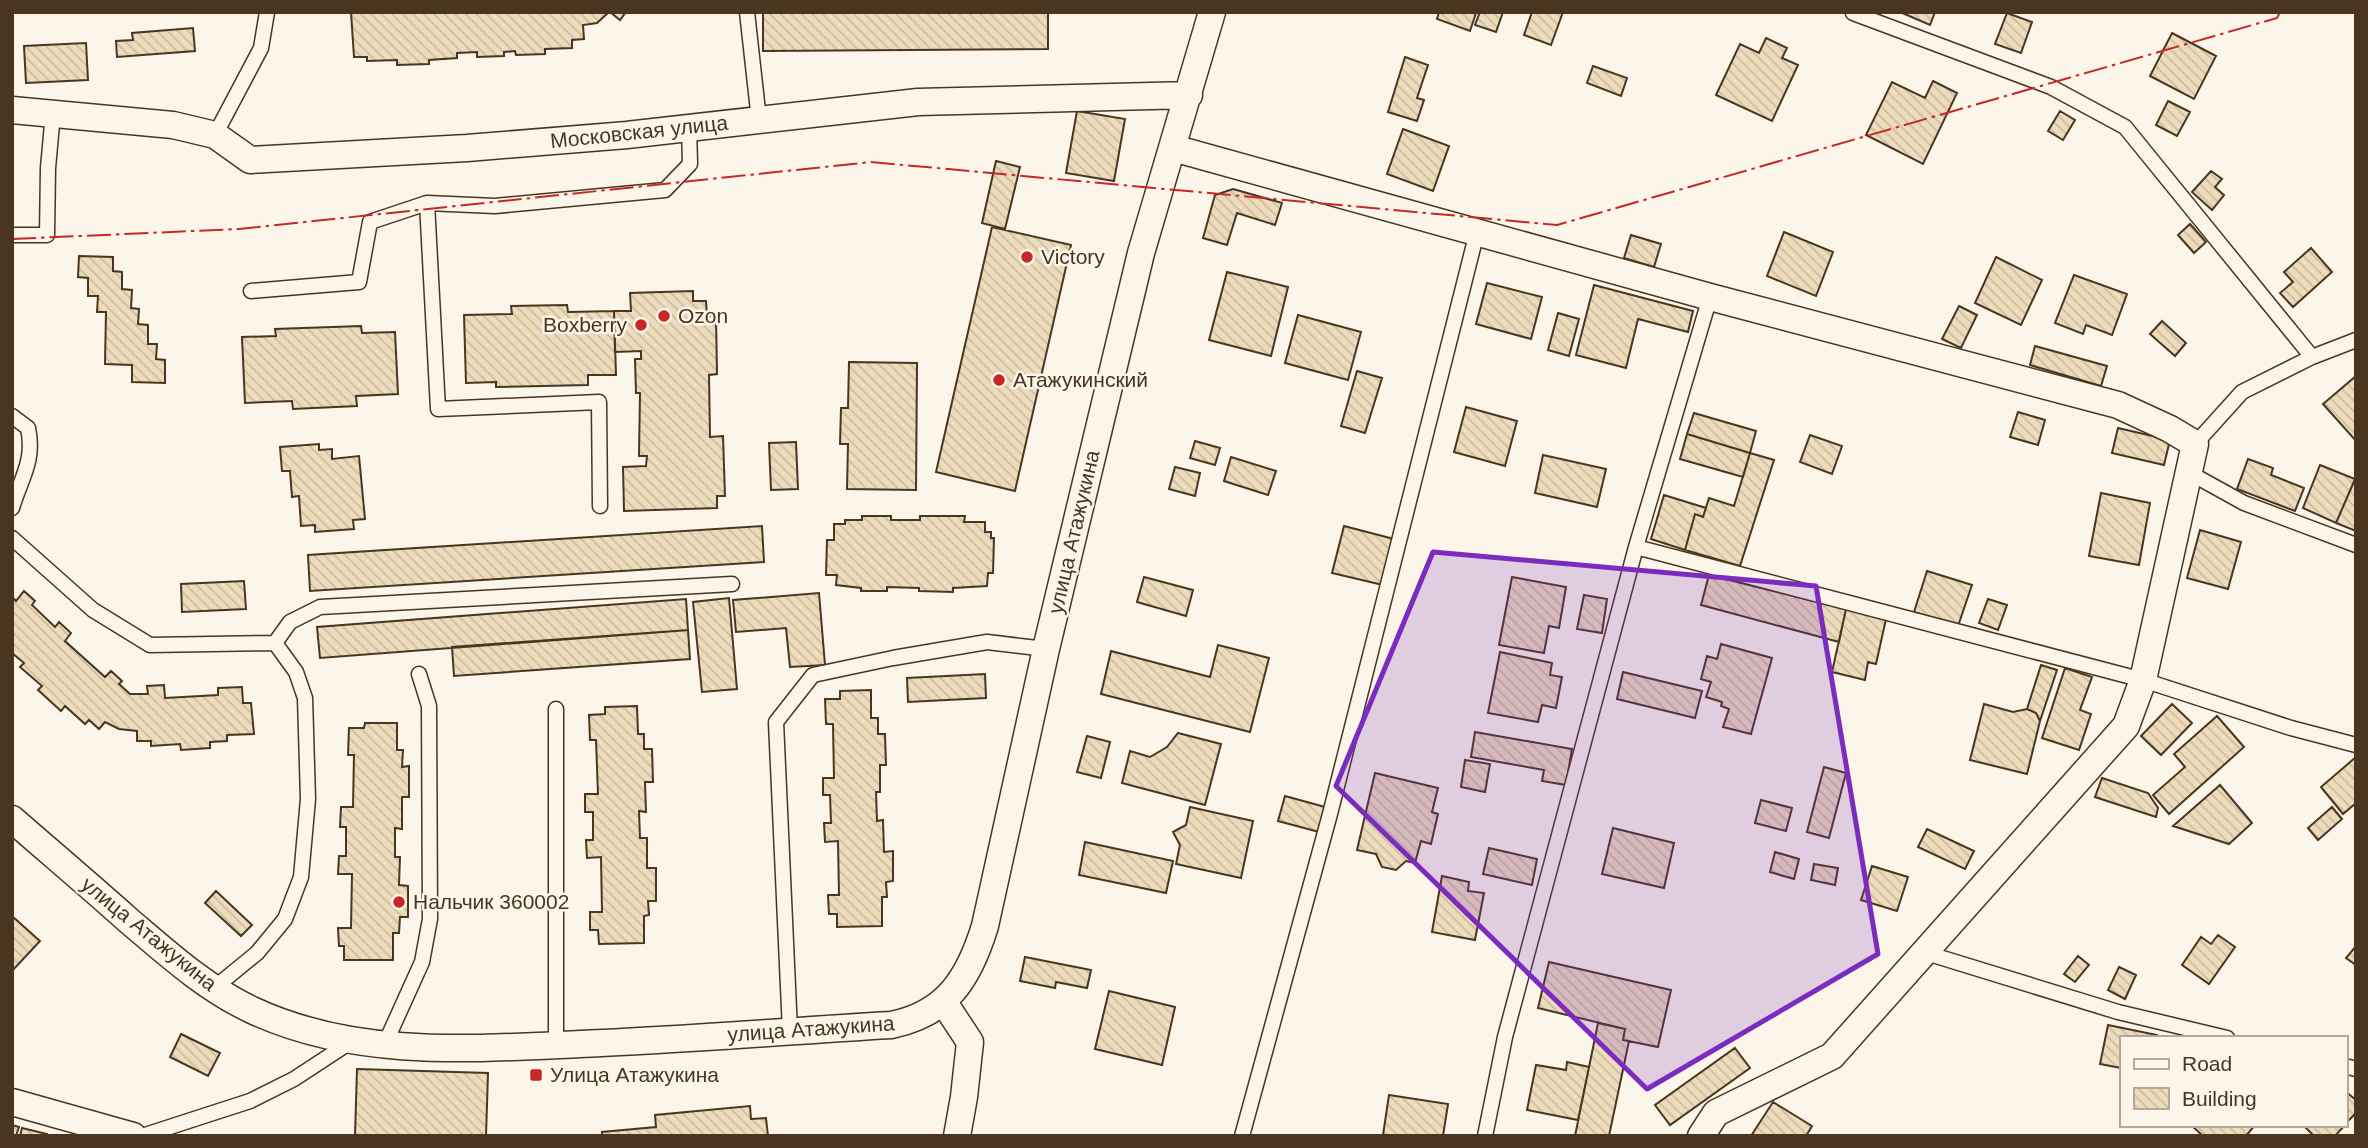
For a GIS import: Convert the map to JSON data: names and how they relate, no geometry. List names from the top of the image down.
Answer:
{
  "streets": {
    "street": ["Московская улица", "улица Атажукина"]
  },
  "crossings": [
    ["Московская улица", "улица Атажукина"]
  ],
  "places": {
    "other": [
      "Victory",
      "Ozon",
      "Boxberry",
      "Атажукинский",
      "Нальчик 360002"
    ],
    "transit": ["Улица Атажукина"]
  },
  "legend": ["Road", "Building"]
}
